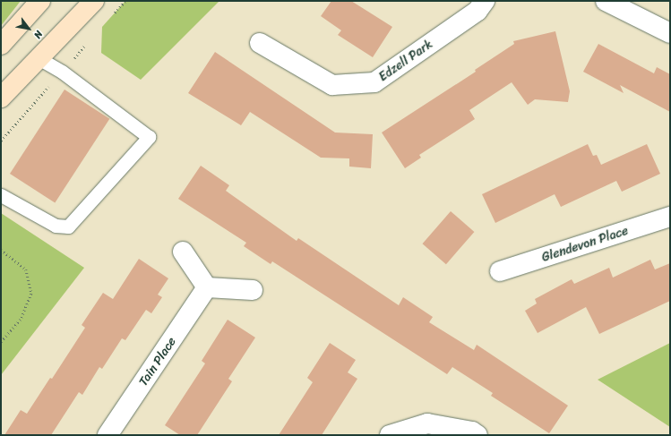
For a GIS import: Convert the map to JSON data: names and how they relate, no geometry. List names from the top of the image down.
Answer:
{
  "streets": {
    "street": ["Edzell Park", "Glendevon Place", "Tain Place"]
  },
  "north": "bottom right"
}
